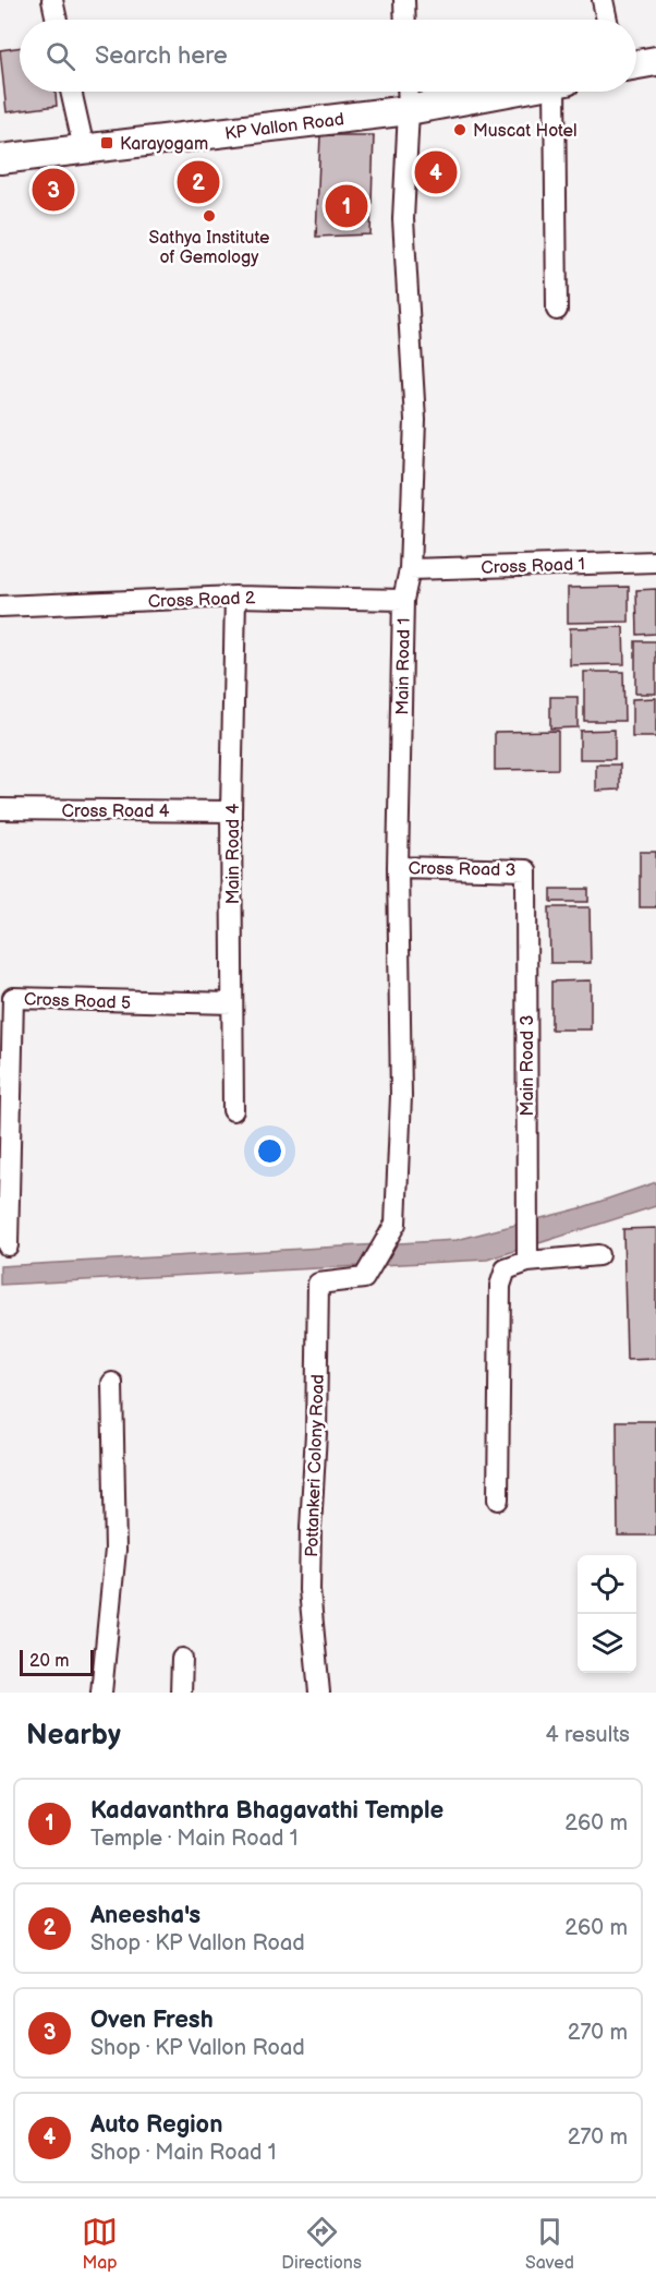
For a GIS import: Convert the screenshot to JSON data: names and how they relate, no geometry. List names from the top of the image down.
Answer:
{
  "streets": {
    "street": [
      "KP Vallon Road",
      "Cross Road 1",
      "Cross Road 2",
      "Main Road 1",
      "Cross Road 4",
      "Main Road 4",
      "Cross Road 3",
      "Cross Road 5",
      "Main Road 3",
      "Pottankeri Colony Road"
    ]
  },
  "crossings": [
    ["KP Vallon Road", "Main Road 1"],
    ["Cross Road 1", "Main Road 1"],
    ["Cross Road 2", "Main Road 1"],
    ["Cross Road 2", "Main Road 4"],
    ["Main Road 1", "Cross Road 3"],
    ["Main Road 1", "Pottankeri Colony Road"],
    ["Cross Road 4", "Main Road 4"],
    ["Main Road 4", "Cross Road 5"],
    ["Cross Road 3", "Main Road 3"]
  ],
  "places": {
    "other": ["Muscat Hotel", "Sathya Institute of Gemology"],
    "transit": ["Karayogam"]
  },
  "scale_bar": "20 m",
  "page": {
    "search": "Search here",
    "pins": [
      "4",
      "2",
      "3",
      "1"
    ],
    "scale": "20 m",
    "heading": ["Nearby", "4 results"],
    "list": [
      {
        "mark": "1",
        "name": "Kadavanthra Bhagavathi Temple",
        "note": "Temple · Main Road 1",
        "value": "260 m"
      },
      {
        "mark": "2",
        "name": "Aneesha's",
        "note": "Shop · KP Vallon Road",
        "value": "260 m"
      },
      {
        "mark": "3",
        "name": "Oven Fresh",
        "note": "Shop · KP Vallon Road",
        "value": "270 m"
      },
      {
        "mark": "4",
        "name": "Auto Region",
        "note": "Shop · Main Road 1",
        "value": "270 m"
      }
    ],
    "nav": ["Map", "Directions", "Saved"]
  }
}
